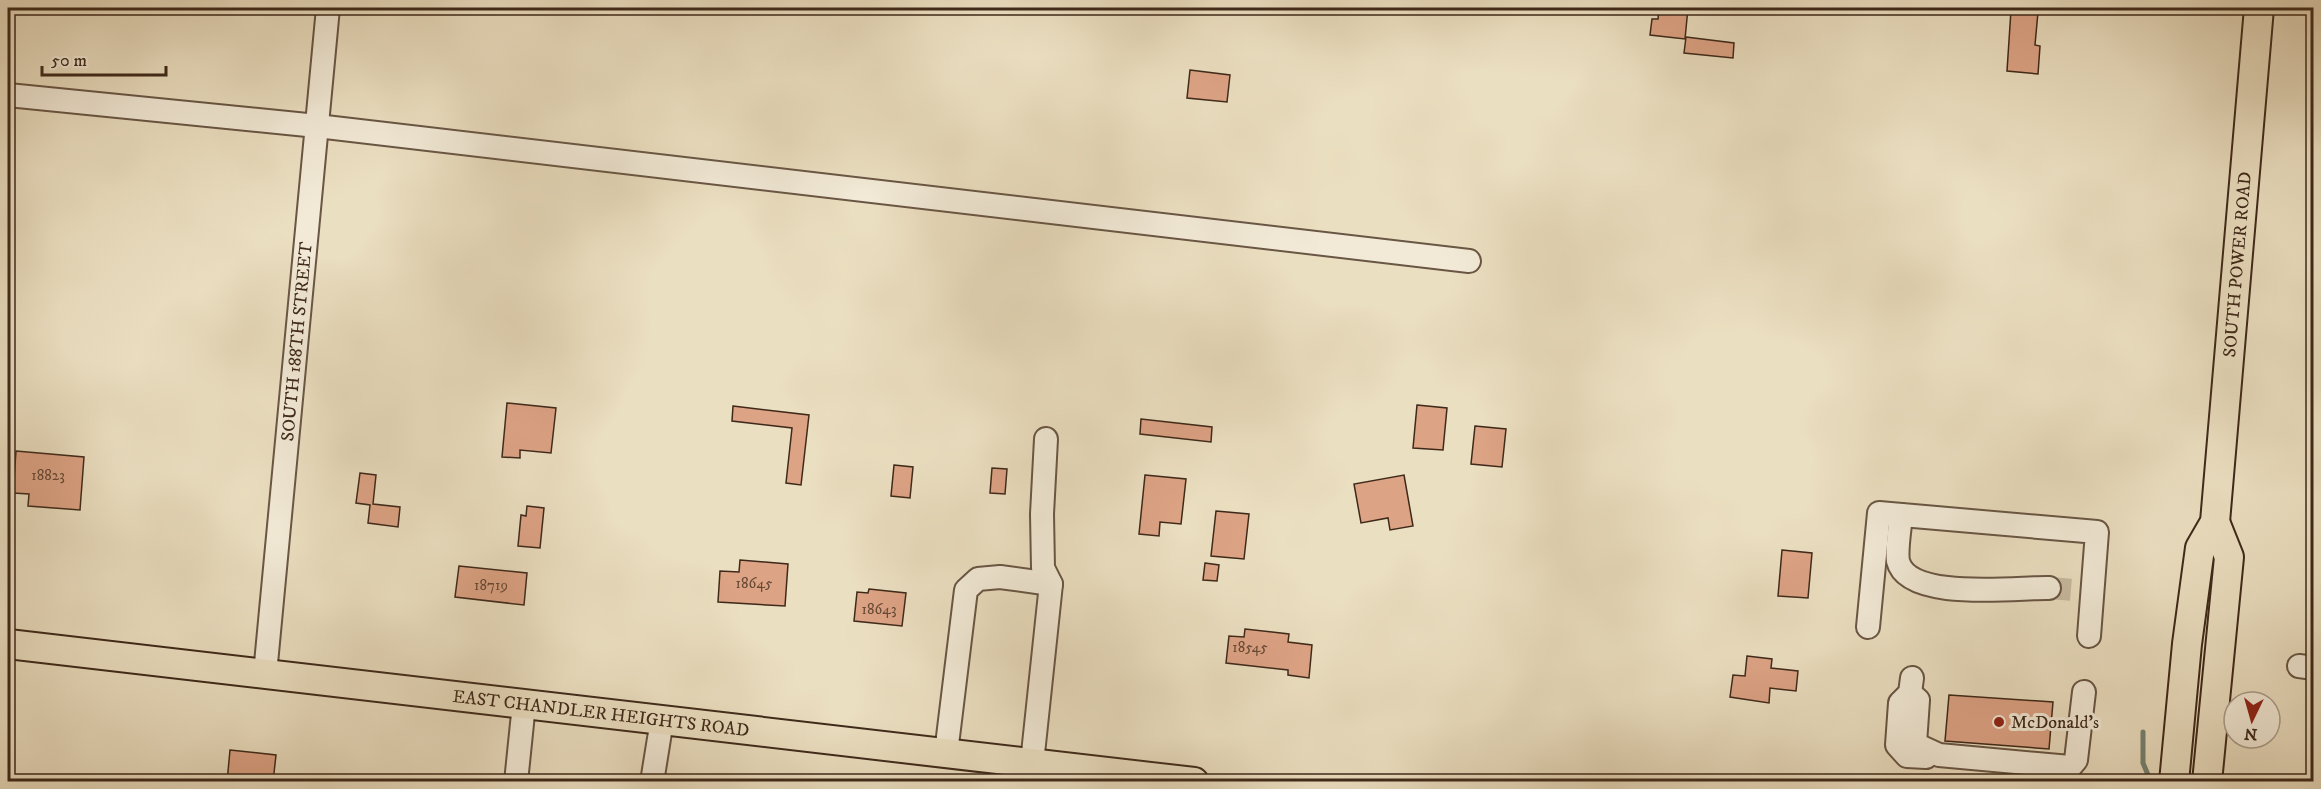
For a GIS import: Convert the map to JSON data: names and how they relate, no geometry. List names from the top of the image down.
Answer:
{
  "streets": {
    "main road": ["SOUTH POWER ROAD", "EAST CHANDLER HEIGHTS ROAD"],
    "street": ["SOUTH 188TH STREET"]
  },
  "crossings": [
    ["SOUTH 188TH STREET", "EAST CHANDLER HEIGHTS ROAD"]
  ],
  "places": ["McDonald's"],
  "house_numbers": [
    "18823",
    "18645",
    "18719",
    "18643",
    "18545"
  ],
  "scale_bar": "50 m",
  "north": "bottom"
}
